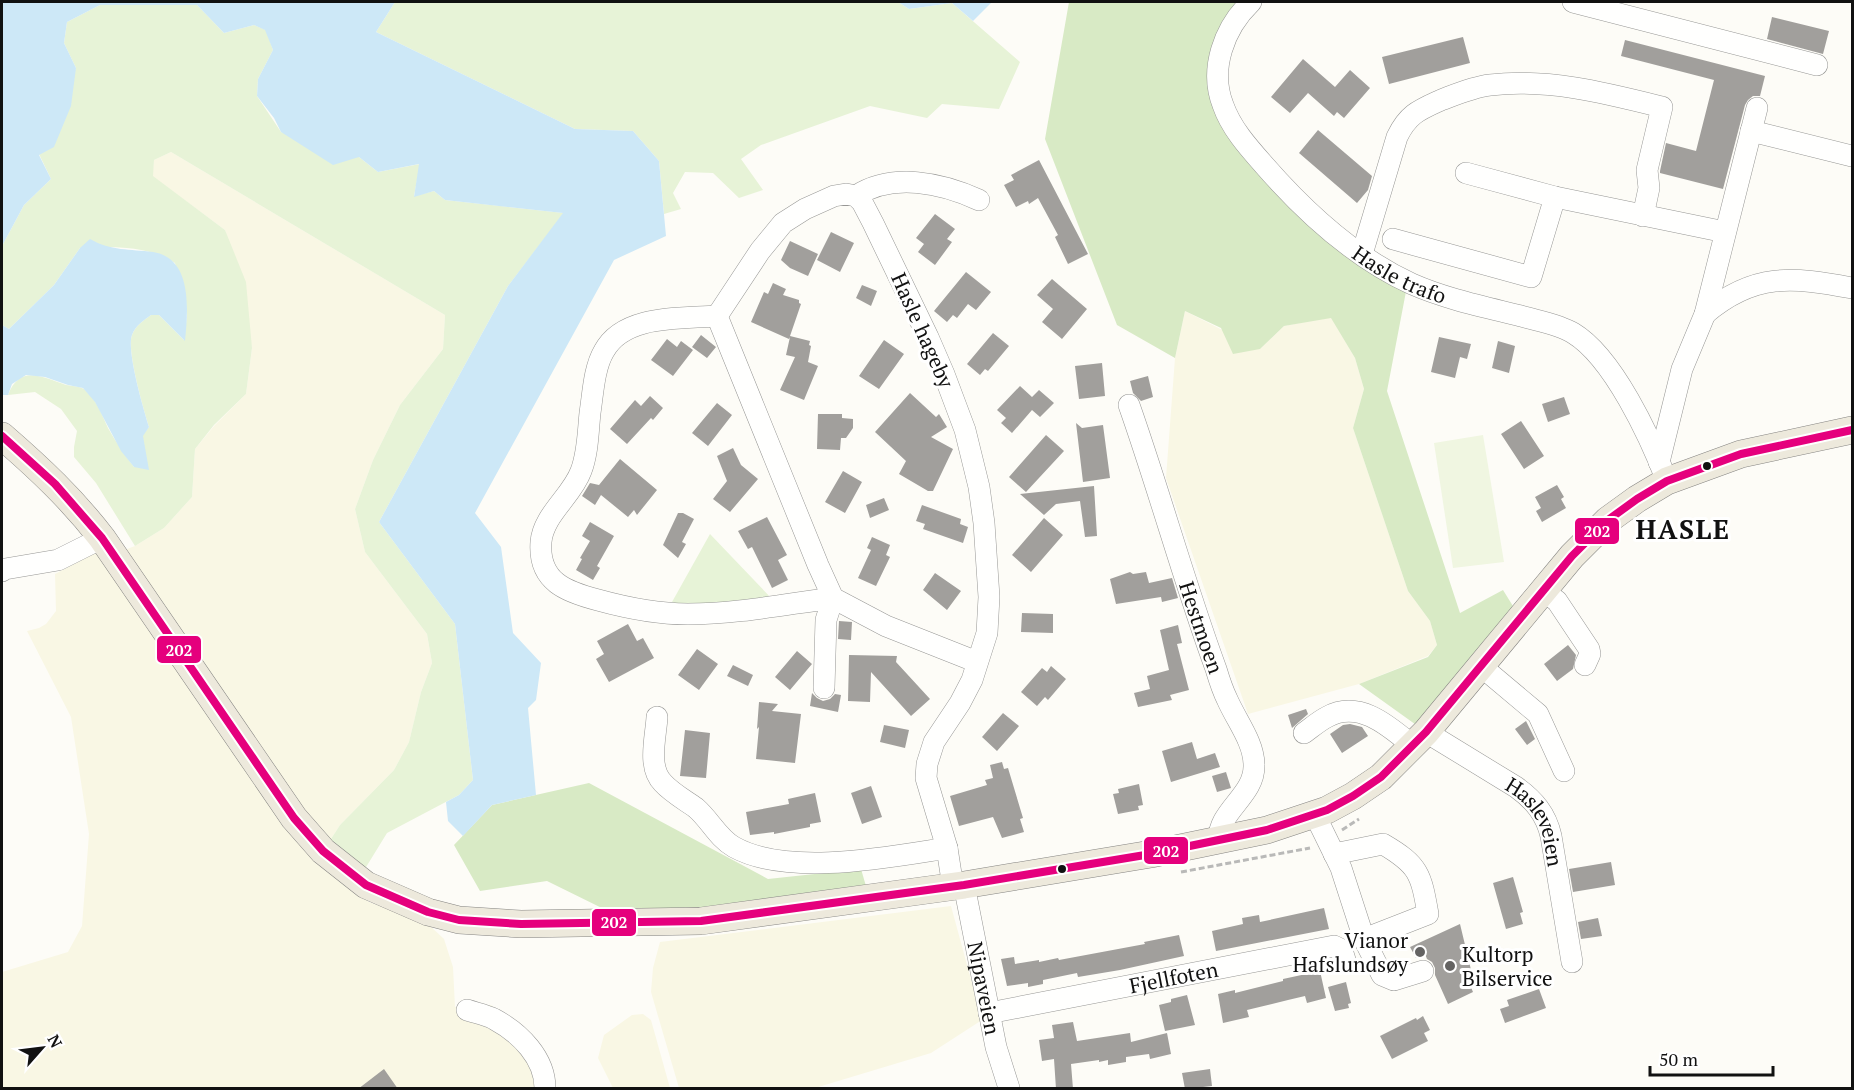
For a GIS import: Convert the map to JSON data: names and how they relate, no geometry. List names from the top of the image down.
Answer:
{
  "streets": {
    "street": [
      "Hasle trafo",
      "Hasle hageby",
      "Hestmoen",
      "Hasleveien",
      "Fjellfoten",
      "Nipaveien"
    ]
  },
  "crossings": [
    ["Hasle hageby", "Nipaveien"],
    ["Fjellfoten", "Nipaveien"]
  ],
  "districts": ["HASLE"],
  "places": ["Vianor Hafslundsøy", "Kultorp Bilservice"],
  "lines": ["transit line 202"],
  "scale_bar": "50 m",
  "north": "top right"
}
